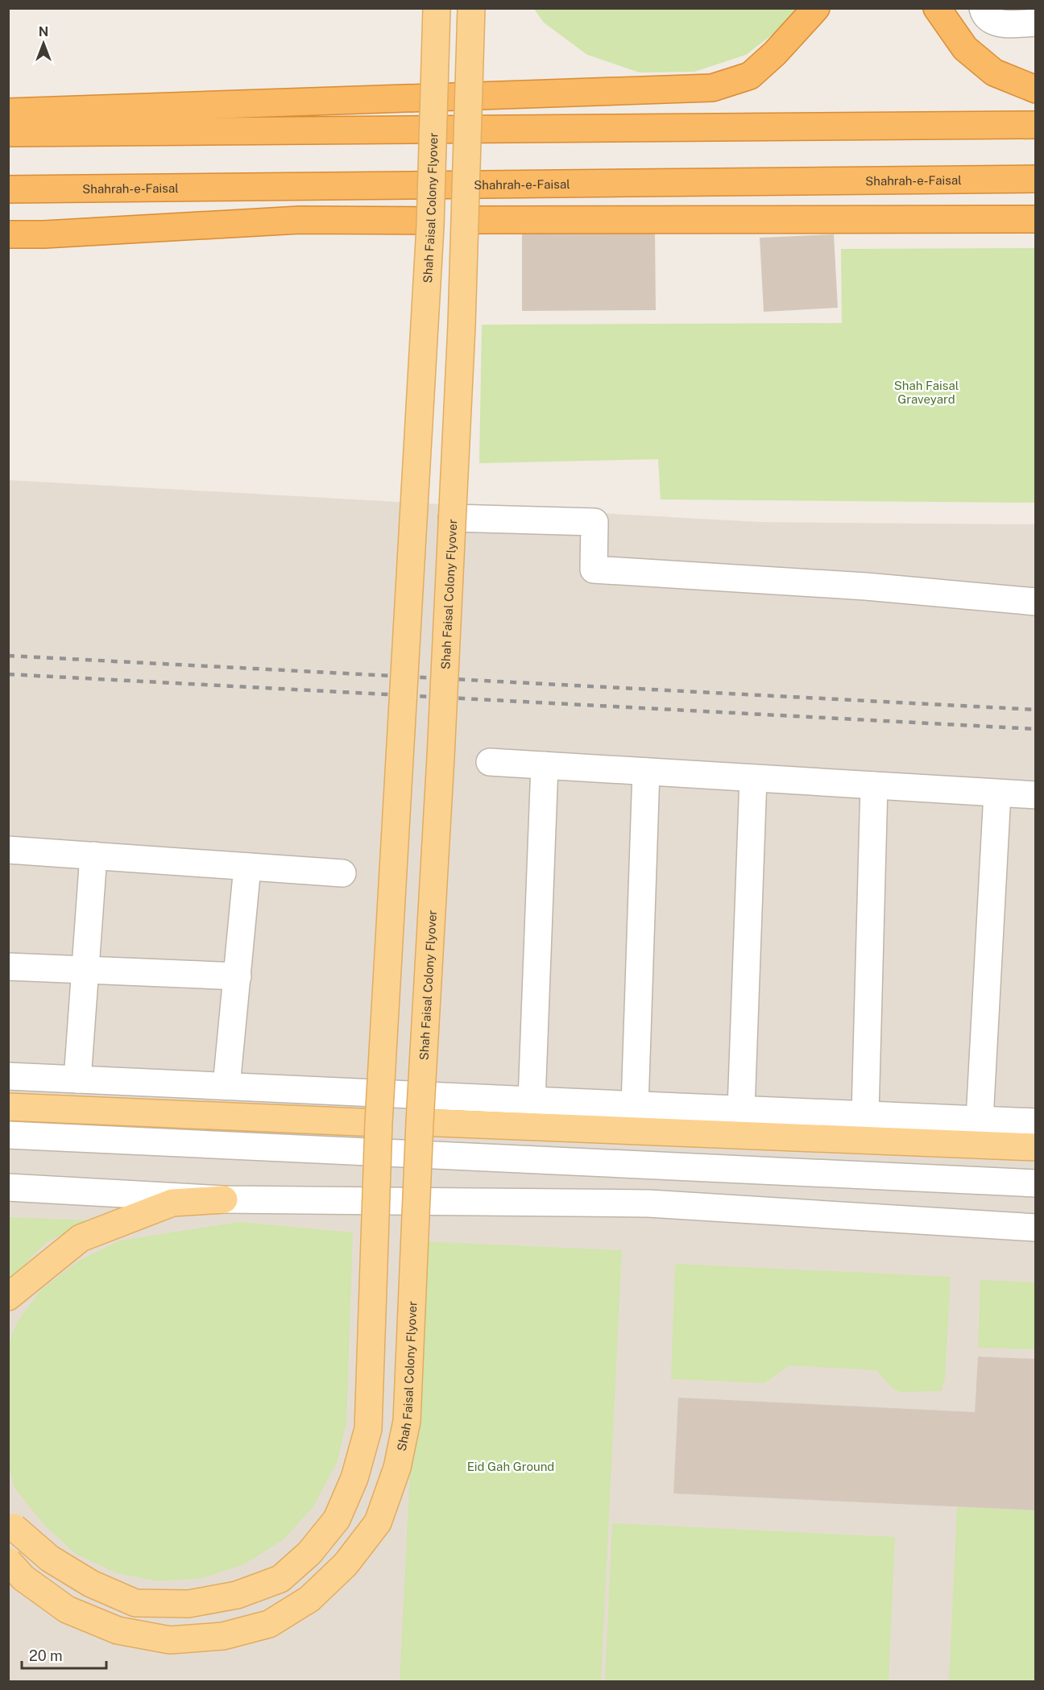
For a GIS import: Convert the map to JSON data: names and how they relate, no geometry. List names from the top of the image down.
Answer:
{
  "streets": {
    "highway": ["Shahrah-e-Faisal"],
    "main road": ["Shah Faisal Colony Flyover"]
  },
  "parks": ["Shah Faisal Graveyard", "Eid Gah Ground"],
  "scale_bar": "20 m",
  "north": "top"
}
